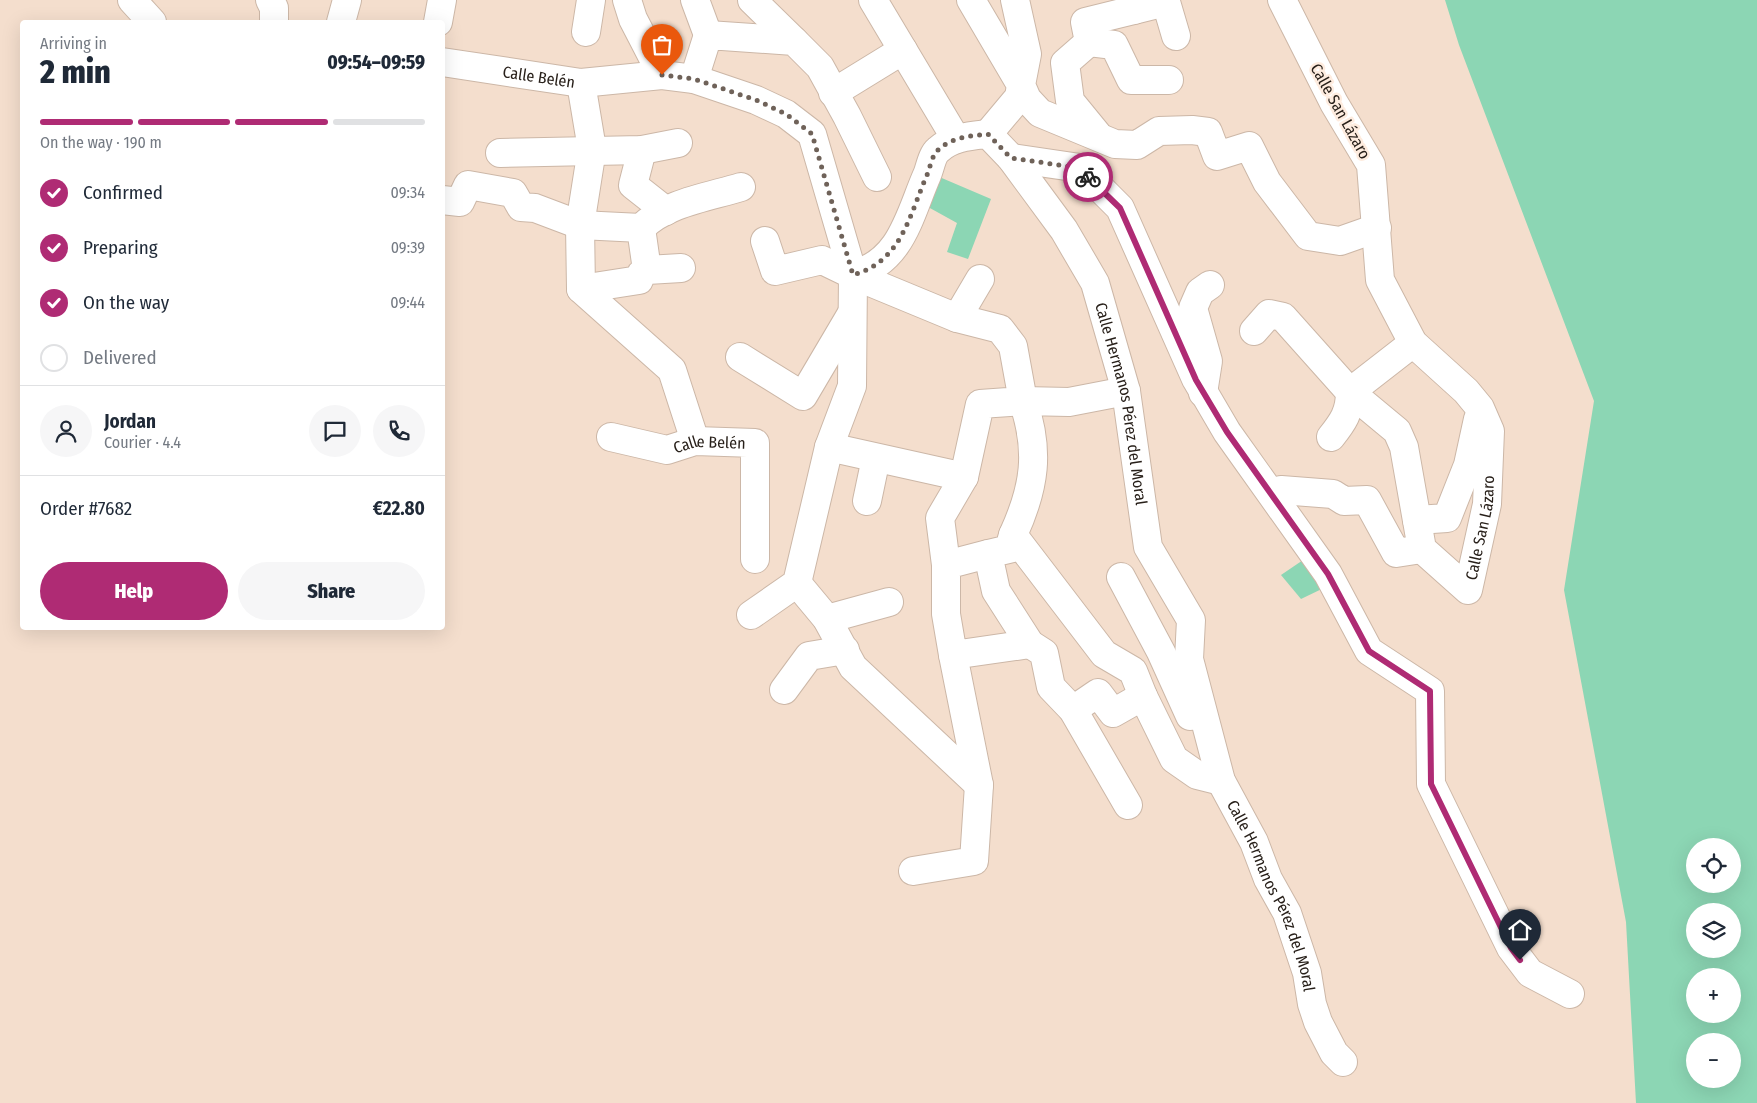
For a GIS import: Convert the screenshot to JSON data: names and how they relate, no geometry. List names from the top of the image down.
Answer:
{
  "streets": {
    "street": ["Calle Belén", "Calle San Lázaro", "Calle Hermanos Pérez del Moral"]
  },
  "page": {
    "heading": ["2 min", "Arriving in", "09:54–09:59"],
    "panel": [
      "Jordan",
      "Courier · 4.4",
      "Order #7682",
      "€22.80"
    ],
    "bar": "On the way · 190 m",
    "list": [
      ["Confirmed", "09:34"],
      ["Preparing", "09:39"],
      ["On the way", "09:44"],
      "Delivered"
    ],
    "buttons": ["Help", "Share"],
    "map_buttons": ["+", "−"]
  }
}
